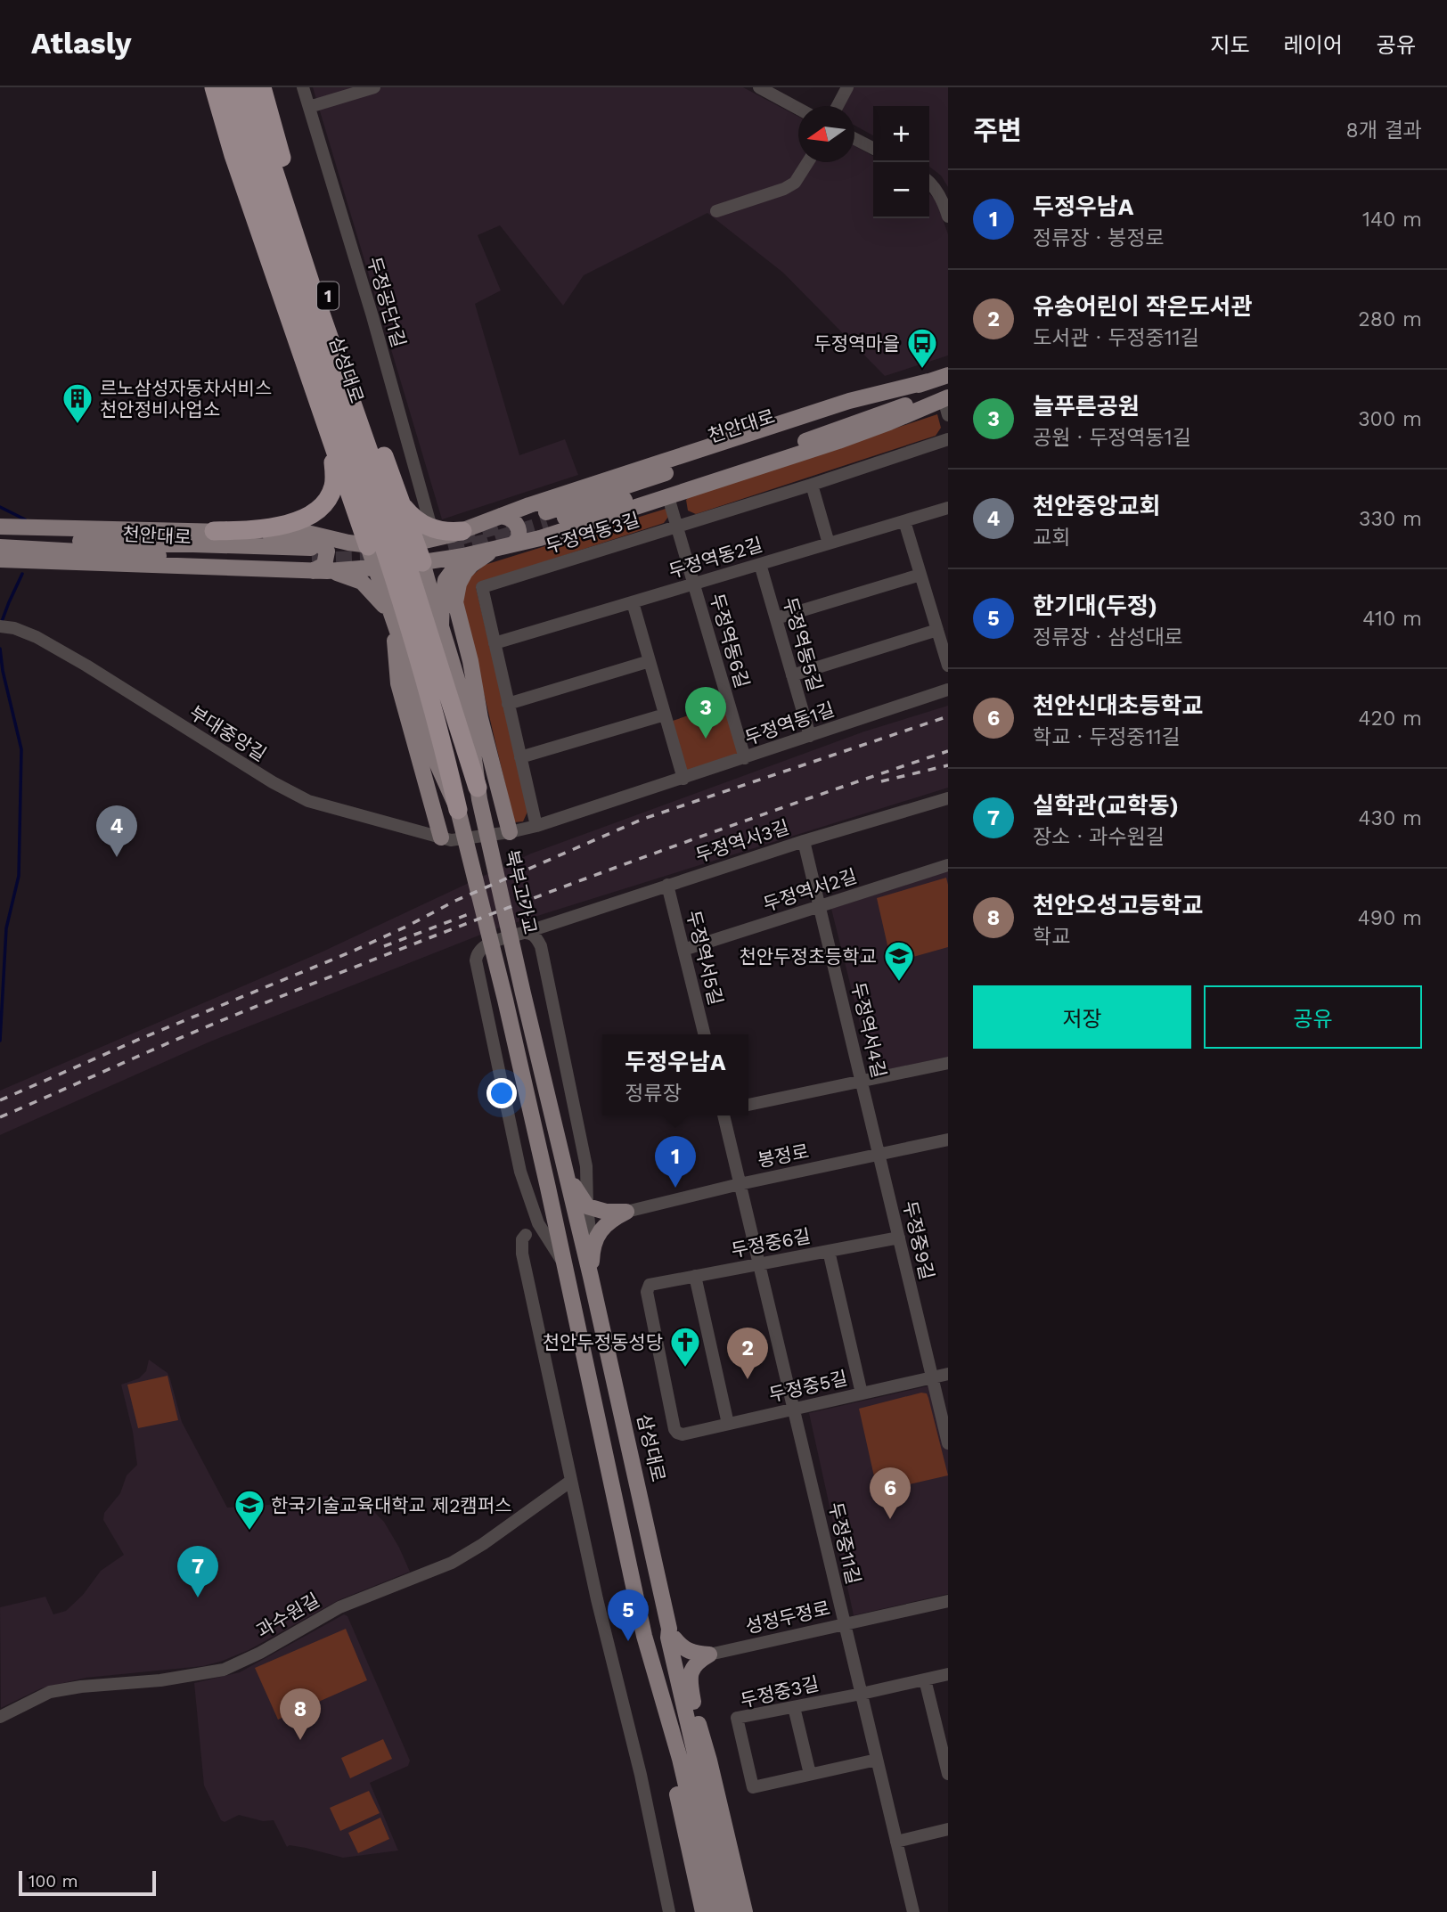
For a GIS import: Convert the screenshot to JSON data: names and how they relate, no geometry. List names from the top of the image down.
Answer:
{
  "streets": {
    "highway": ["1", "삼성대로"],
    "main road": ["천안대로", "북부고가교"],
    "street": [
      "두정공단1길",
      "두정역동3길",
      "두정역동2길",
      "두정역동6길",
      "두정역동5길",
      "두정역동1길",
      "부대중앙길",
      "두정역서3길",
      "두정역서2길",
      "두정역서5길",
      "두정역서4길",
      "봉정로",
      "두정중9길",
      "두정중6길",
      "두정중5길",
      "두정중11길",
      "과수원길",
      "성정두정로",
      "두정중3길"
    ]
  },
  "crossings": [
    ["1", "북부고가교"],
    ["삼성대로", "북부고가교"],
    ["두정역동3길", "두정역동2길"],
    ["두정역동3길", "두정역동6길"],
    ["두정역동3길", "두정역동1길"],
    ["두정역동2길", "두정역동6길"],
    ["두정역동2길", "두정역동5길"],
    ["두정역동6길", "두정역동1길"],
    ["두정역동5길", "두정역동1길"],
    ["두정역동1길", "부대중앙길"],
    ["두정역서3길", "두정역서5길"],
    ["두정역서3길", "두정역서4길"],
    ["두정역서2길", "두정역서5길"],
    ["두정역서2길", "두정역서4길"],
    ["두정역서4길", "봉정로"],
    ["두정역서4길", "두정중9길"],
    ["봉정로", "두정중9길"],
    ["봉정로", "두정중11길"],
    ["두정중9길", "두정중6길"],
    ["두정중9길", "두정중5길"],
    ["두정중6길", "두정중5길"],
    ["두정중6길", "두정중11길"],
    ["두정중5길", "두정중11길"],
    ["두정중11길", "성정두정로"],
    ["두정중11길", "두정중3길"]
  ],
  "places": {
    "bus stop": ["두정역마을"],
    "building": ["르노삼성자동차서비스 천안정비사업소"],
    "school or university": ["천안두정초등학교", "한국기술교육대학교 제2캠퍼스"],
    "church": ["천안두정동성당"]
  },
  "scale_bar": "100 m",
  "north": "left",
  "page": {
    "header": "Atlasly",
    "nav": ["지도", "레이어", "공유"],
    "heading": ["주변", "8개 결과"],
    "map_buttons": ["+", "−"],
    "list": [
      {
        "mark": "1",
        "name": "두정우남A",
        "note": "정류장 · 봉정로",
        "value": "140 m"
      },
      {
        "mark": "2",
        "name": "유송어린이 작은도서관",
        "note": "도서관 · 두정중11길",
        "value": "280 m"
      },
      {
        "mark": "3",
        "name": "늘푸른공원",
        "note": "공원 · 두정역동1길",
        "value": "300 m"
      },
      {
        "mark": "4",
        "name": "천안중앙교회",
        "note": "교회",
        "value": "330 m"
      },
      {
        "mark": "5",
        "name": "한기대(두정)",
        "note": "정류장 · 삼성대로",
        "value": "410 m"
      },
      {
        "mark": "6",
        "name": "천안신대초등학교",
        "note": "학교 · 두정중11길",
        "value": "420 m"
      },
      {
        "mark": "7",
        "name": "실학관(교학동)",
        "note": "장소 · 과수원길",
        "value": "430 m"
      },
      {
        "mark": "8",
        "name": "천안오성고등학교",
        "note": "학교",
        "value": "490 m"
      }
    ],
    "pins": [
      "3",
      "4",
      "1",
      "2",
      "6",
      "7",
      "5",
      "8"
    ],
    "buttons": ["저장", "공유"],
    "popup": ["두정우남A", "정류장"],
    "scale": "100 m"
  }
}
